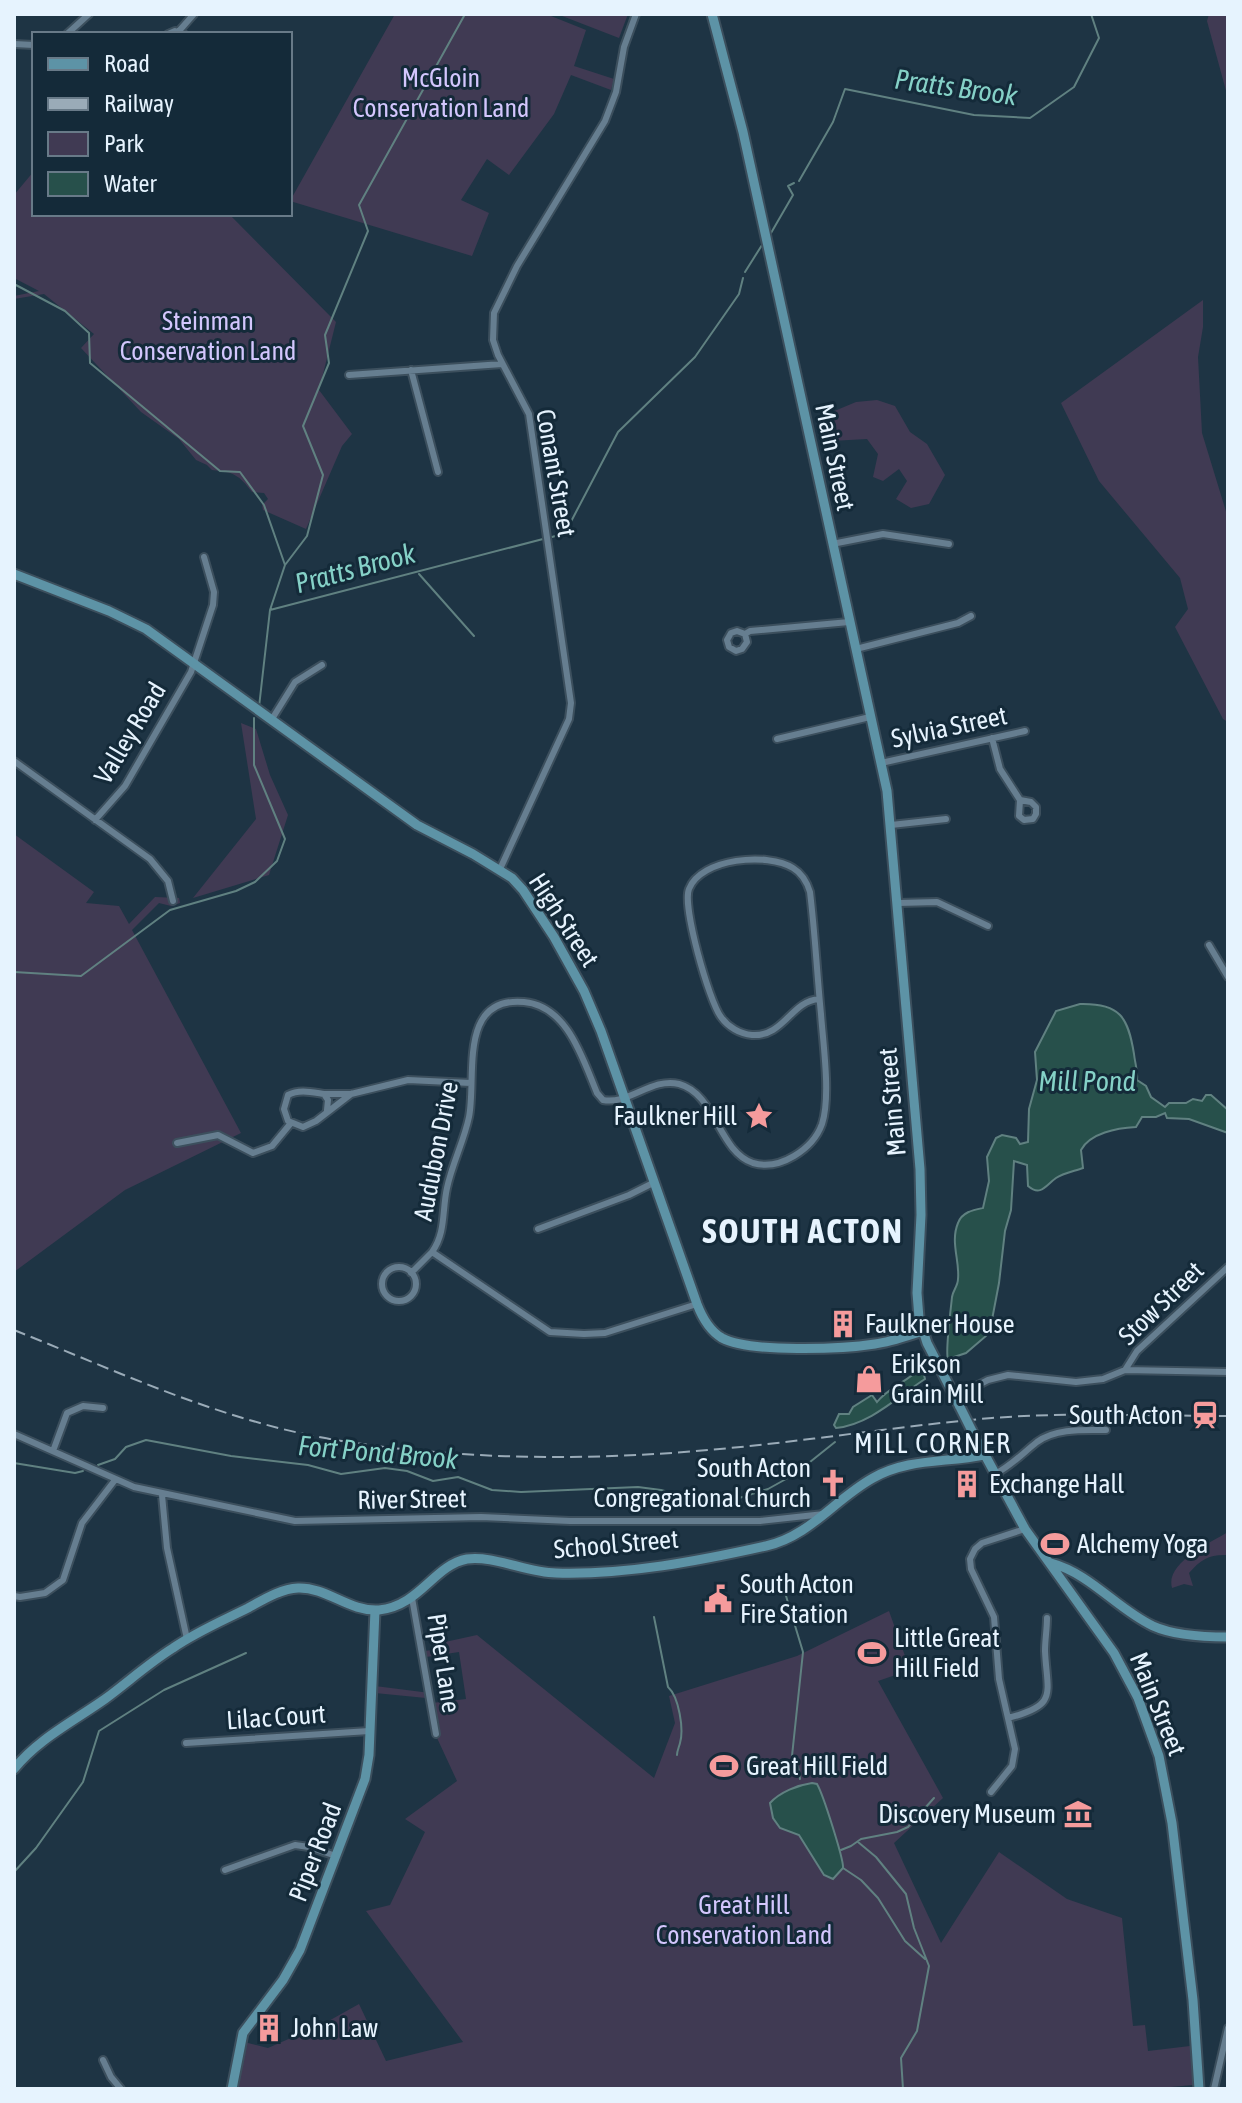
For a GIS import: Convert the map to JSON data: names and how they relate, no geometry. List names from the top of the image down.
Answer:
{
  "streets": {
    "street": [
      "Main Street",
      "Conant Street",
      "Sylvia Street",
      "Valley Road",
      "High Street",
      "Audubon Drive",
      "Stow Street",
      "River Street",
      "School Street",
      "Piper Lane",
      "Lilac Court",
      "Piper Road"
    ]
  },
  "crossings": [
    ["Main Street", "Sylvia Street"],
    ["Main Street", "High Street"],
    ["Main Street", "School Street"],
    ["Conant Street", "High Street"],
    ["Valley Road", "High Street"],
    ["High Street", "Audubon Drive"],
    ["River Street", "School Street"],
    ["School Street", "Piper Lane"],
    ["School Street", "Piper Road"],
    ["Lilac Court", "Piper Road"]
  ],
  "districts": ["SOUTH ACTON", "MILL CORNER"],
  "water": ["Pratts Brook", "Mill Pond", "Fort Pond Brook"],
  "parks": ["McGloin Conservation Land", "Steinman Conservation Land", "Great Hill Conservation Land"],
  "places": {
    "place": ["Faulkner Hill"],
    "building": ["Faulkner House", "Exchange Hall", "John Law"],
    "shop": ["Erikson Grain Mill"],
    "station": ["South Acton"],
    "church": ["South Acton Congregational Church"],
    "sports": ["Alchemy Yoga", "Little Great Hill Field", "Great Hill Field"],
    "public building": ["South Acton Fire Station"],
    "museum": ["Discovery Museum"]
  },
  "legend": [
    "Road",
    "Railway",
    "Park",
    "Water"
  ]
}
